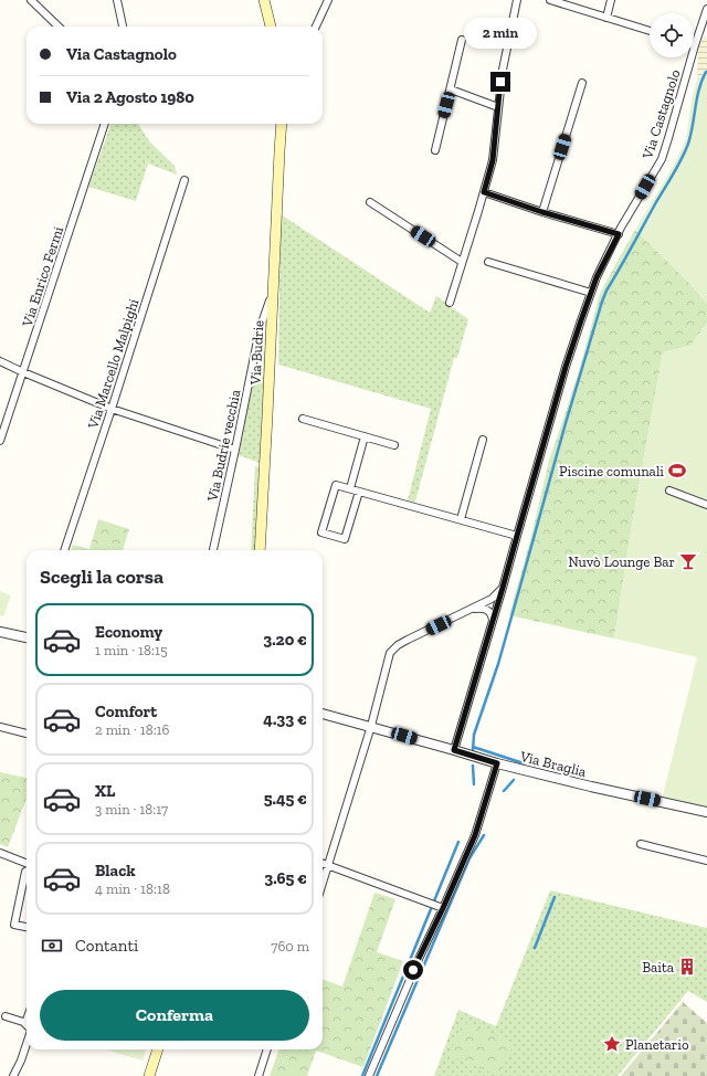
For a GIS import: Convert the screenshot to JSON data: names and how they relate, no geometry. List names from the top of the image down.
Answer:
{
  "streets": {
    "main road": ["Via Budrie"],
    "street": [
      "Via Castagnolo",
      "Via Enrico Fermi",
      "Via Marcello Malpighi",
      "Via Budrie vecchia",
      "Via Braglia"
    ]
  },
  "crossings": [
    ["Via Castagnolo", "Via Braglia"],
    ["Via Budrie", "Via Budrie vecchia"]
  ],
  "places": {
    "sports": ["Piscine comunali"],
    "bar": ["Nuvò Lounge Bar"],
    "building": ["Baita"],
    "place": ["Planetario"]
  },
  "page": {
    "bubble": "2 min",
    "banner": ["Via Castagnolo", "Via 2 Agosto 1980"],
    "heading": "Scegli la corsa",
    "list": [
      {
        "name": "Economy",
        "note": "1 min · 18:15",
        "value": "3.20 €"
      },
      {
        "name": "Comfort",
        "note": "2 min · 18:16",
        "value": "4.33 €"
      },
      {
        "name": "XL",
        "note": "3 min · 18:17",
        "value": "5.45 €"
      },
      {
        "name": "Black",
        "note": "4 min · 18:18",
        "value": "3.65 €"
      }
    ],
    "pay": ["Contanti", "760 m"],
    "buttons": "Conferma"
  }
}
